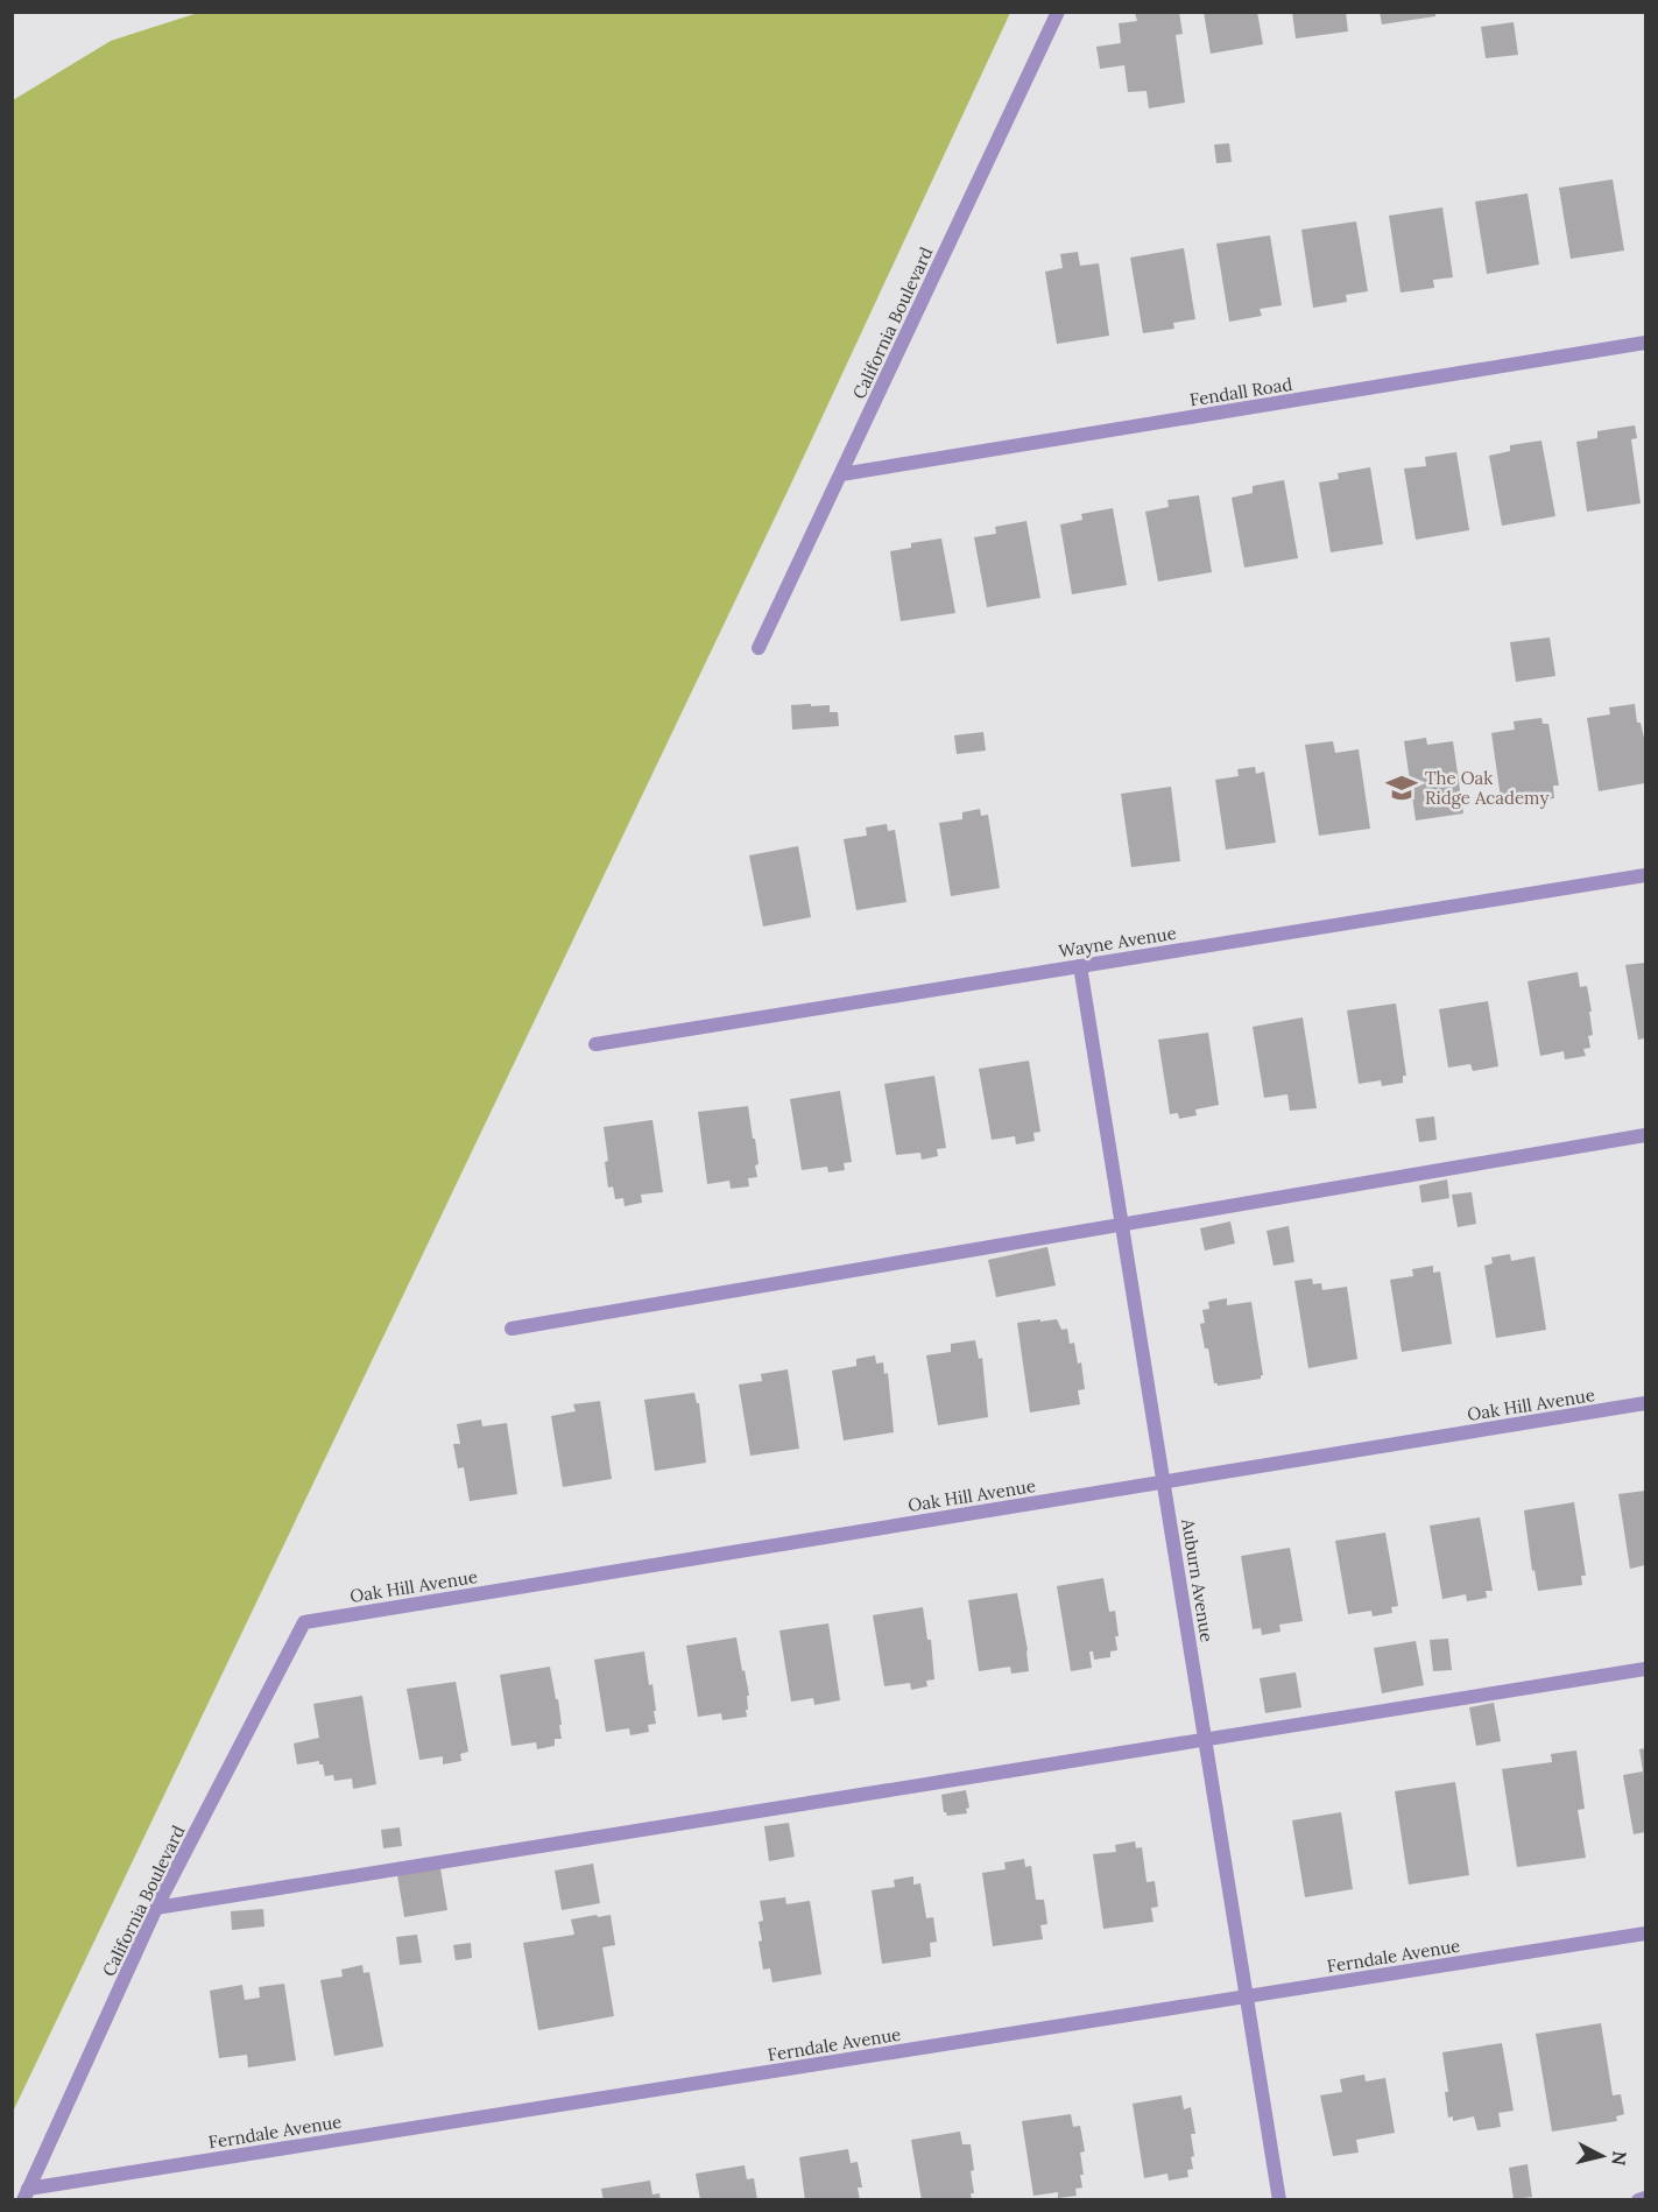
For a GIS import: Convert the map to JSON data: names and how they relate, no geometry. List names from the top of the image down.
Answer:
{
  "streets": {
    "street": [
      "California Boulevard",
      "Fendall Road",
      "Wayne Avenue",
      "Oak Hill Avenue",
      "Auburn Avenue",
      "Ferndale Avenue"
    ]
  },
  "crossings": [
    ["California Boulevard", "Fendall Road"],
    ["California Boulevard", "Oak Hill Avenue"],
    ["California Boulevard", "Ferndale Avenue"],
    ["Wayne Avenue", "Auburn Avenue"],
    ["Oak Hill Avenue", "Auburn Avenue"],
    ["Auburn Avenue", "Ferndale Avenue"]
  ],
  "places": {
    "school or university": ["The Oak Ridge Academy"]
  },
  "north": "right"
}
